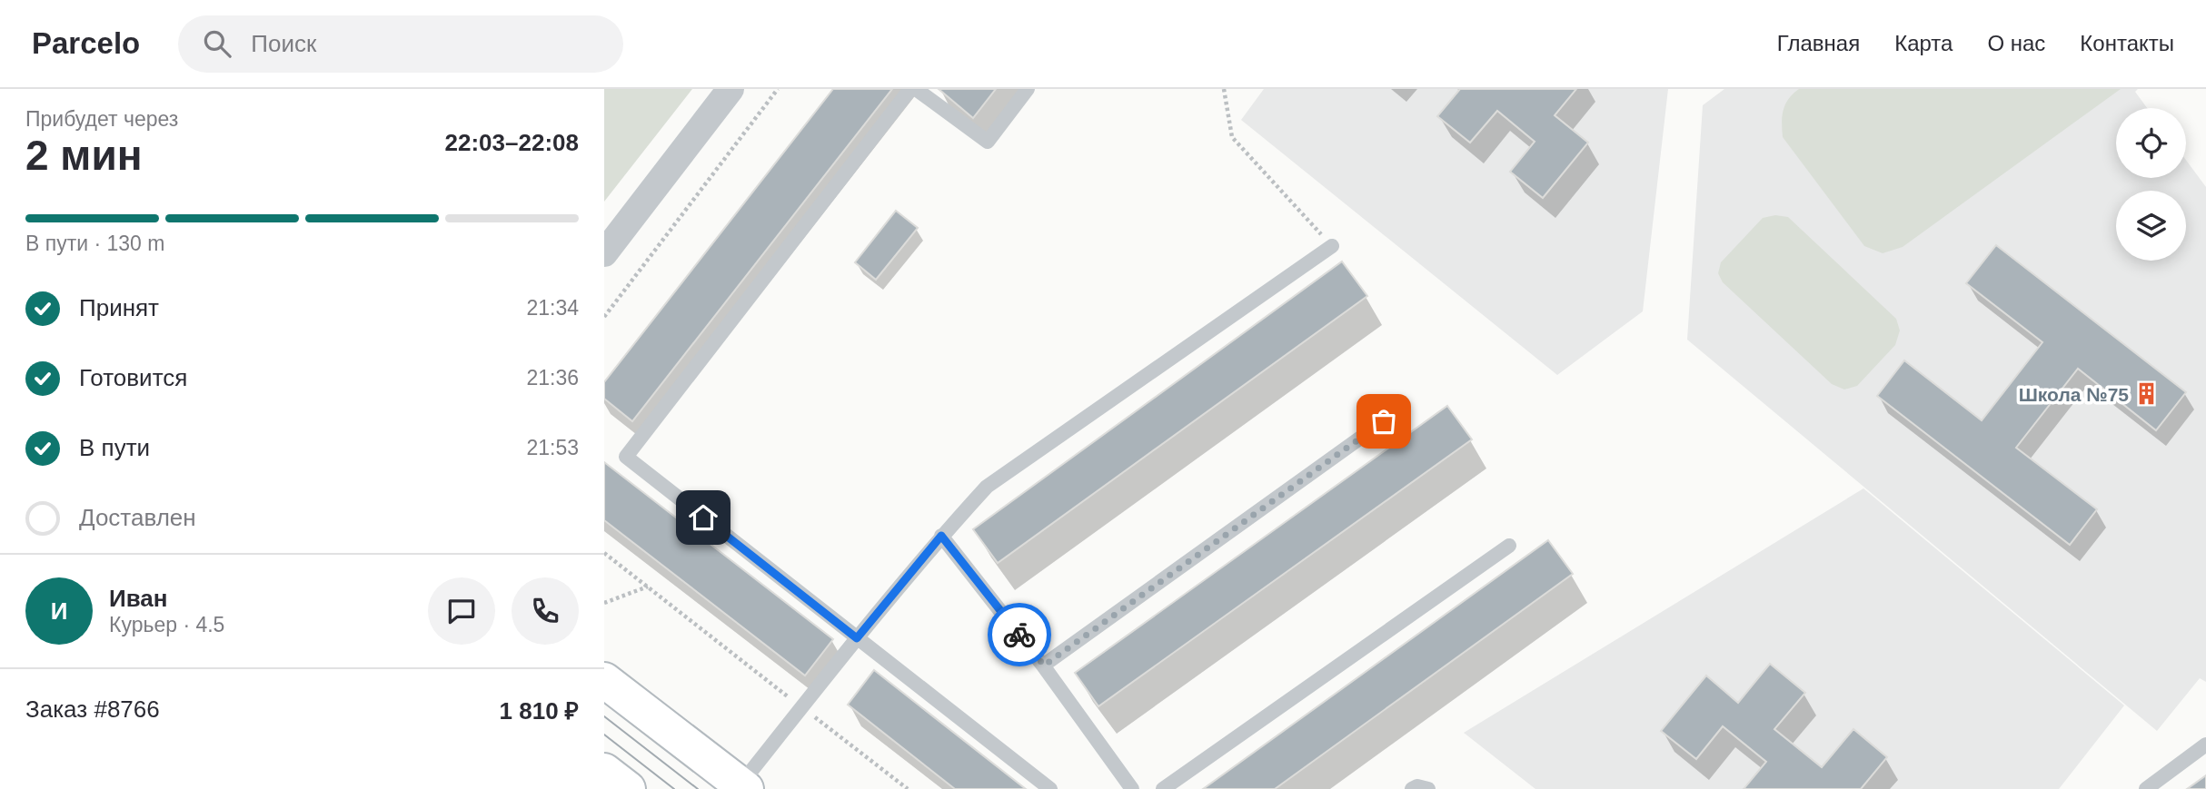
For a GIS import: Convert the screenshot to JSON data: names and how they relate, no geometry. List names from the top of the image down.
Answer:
{
  "places": {
    "building": ["Школа №75"]
  },
  "page": {
    "header": "Parcelo",
    "search": "Поиск",
    "nav": [
      "Главная",
      "Карта",
      "О нас",
      "Контакты"
    ],
    "heading": ["2 мин", "Прибудет через", "22:03–22:08"],
    "panel": [
      "Иван",
      "Курьер · 4.5",
      "Заказ #8766",
      "1 810 ₽"
    ],
    "bar": "В пути · 130 m",
    "list": [
      ["Принят", "21:34"],
      ["Готовится", "21:36"],
      ["В пути", "21:53"],
      "Доставлен"
    ],
    "round": "И"
  }
}
